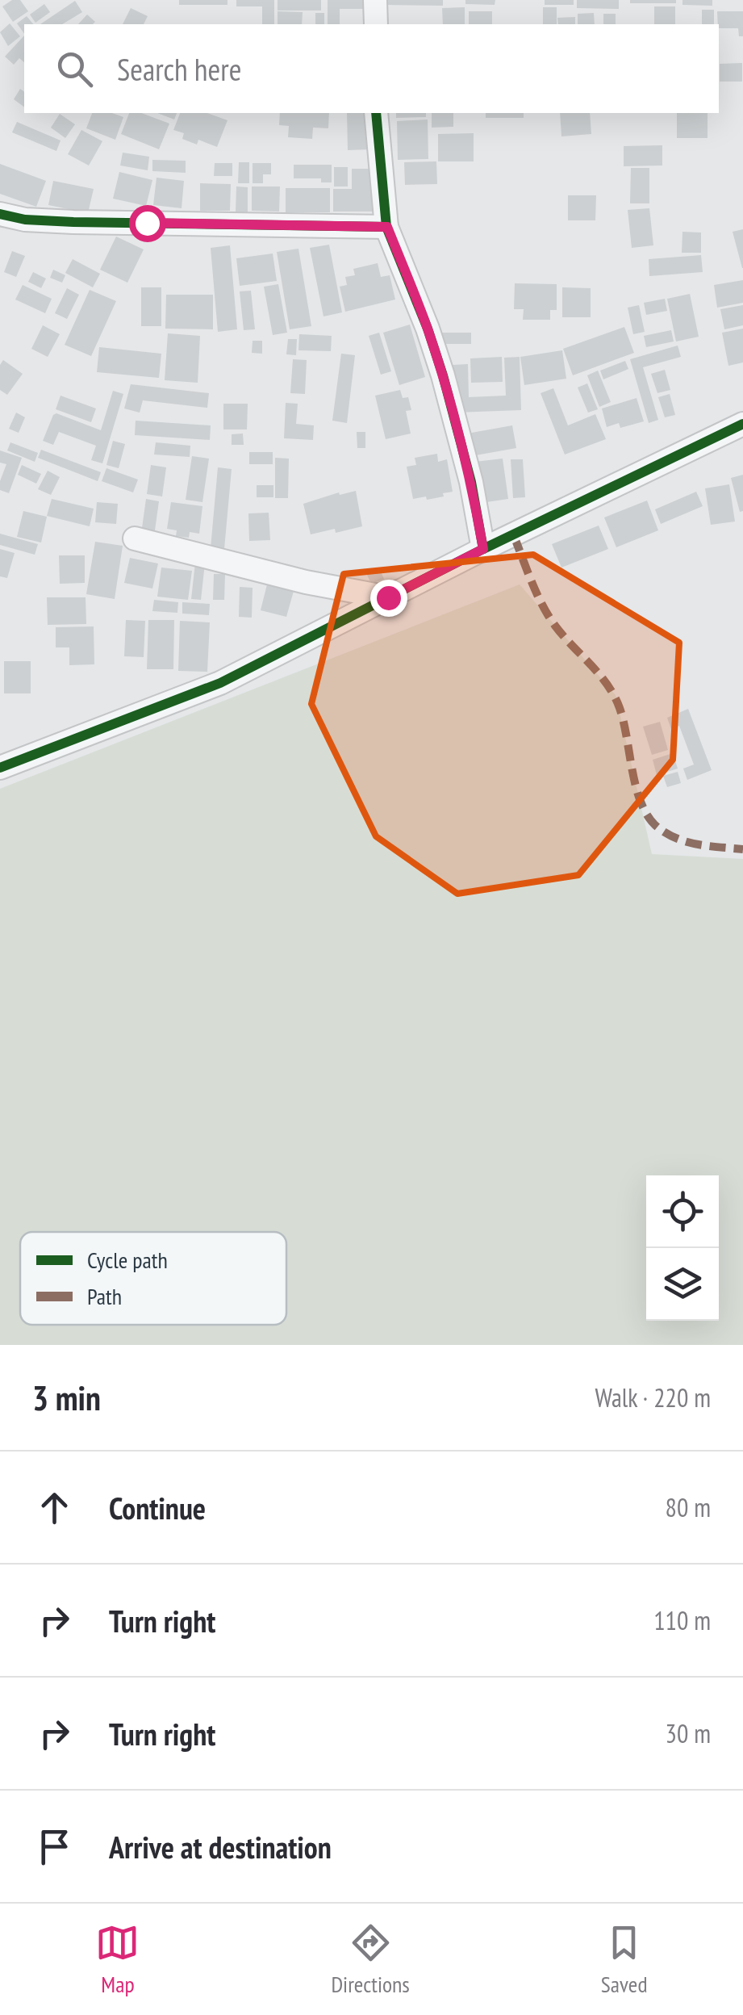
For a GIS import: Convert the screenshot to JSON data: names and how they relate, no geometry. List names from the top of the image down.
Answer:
{
  "legend": ["Cycle path", "Path"],
  "page": {
    "search": "Search here",
    "heading": ["3 min", "Walk · 220 m"],
    "list": [
      ["Continue", "80 m"],
      ["Turn right", "110 m"],
      ["Turn right", "30 m"],
      "Arrive at destination"
    ],
    "nav": ["Map", "Directions", "Saved"]
  }
}
